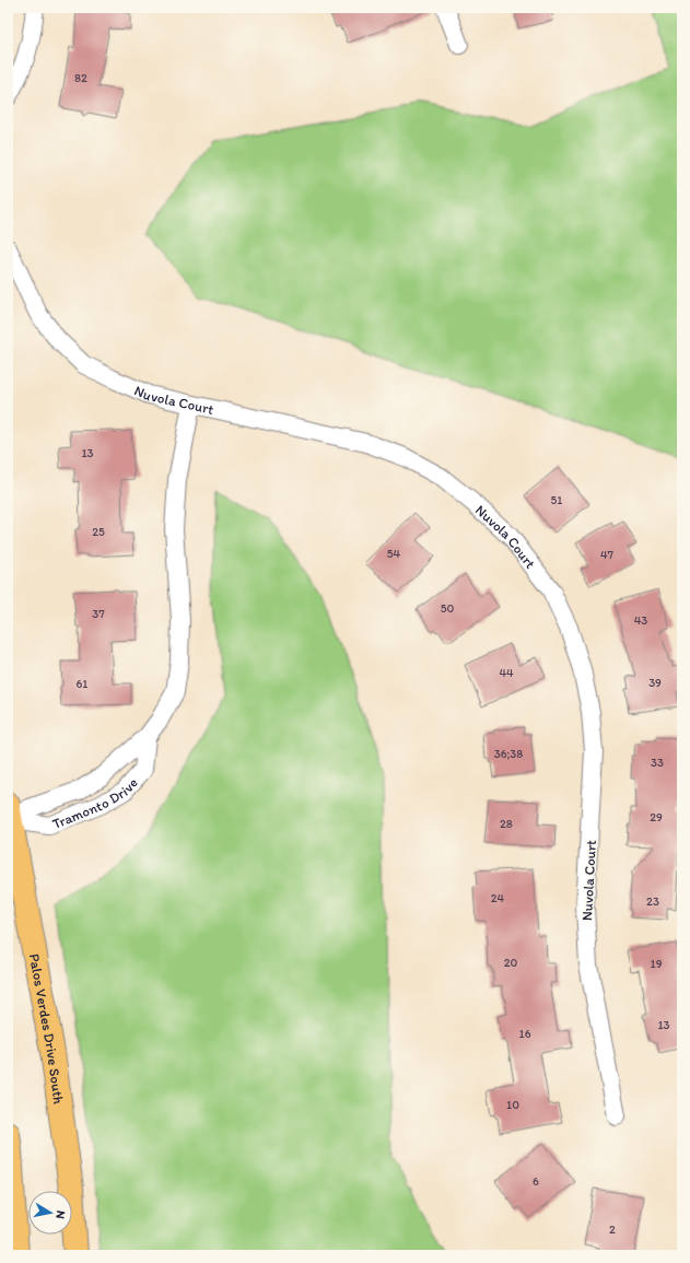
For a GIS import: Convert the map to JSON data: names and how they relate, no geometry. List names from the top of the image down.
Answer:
{
  "streets": {
    "main road": ["Palos Verdes Drive South"],
    "street": ["Nuvola Court", "Tramonto Drive"]
  },
  "crossings": [
    ["Nuvola Court", "Tramonto Drive"],
    ["Tramonto Drive", "Palos Verdes Drive South"]
  ],
  "house_numbers": [
    "82",
    "13",
    "51",
    "25",
    "54",
    "47",
    "50",
    "37",
    "43",
    "44",
    "39",
    "61",
    "36;38",
    "33",
    "29",
    "28",
    "24",
    "23",
    "20",
    "19",
    "13",
    "16",
    "10",
    "6",
    "2"
  ],
  "north": "right"
}
